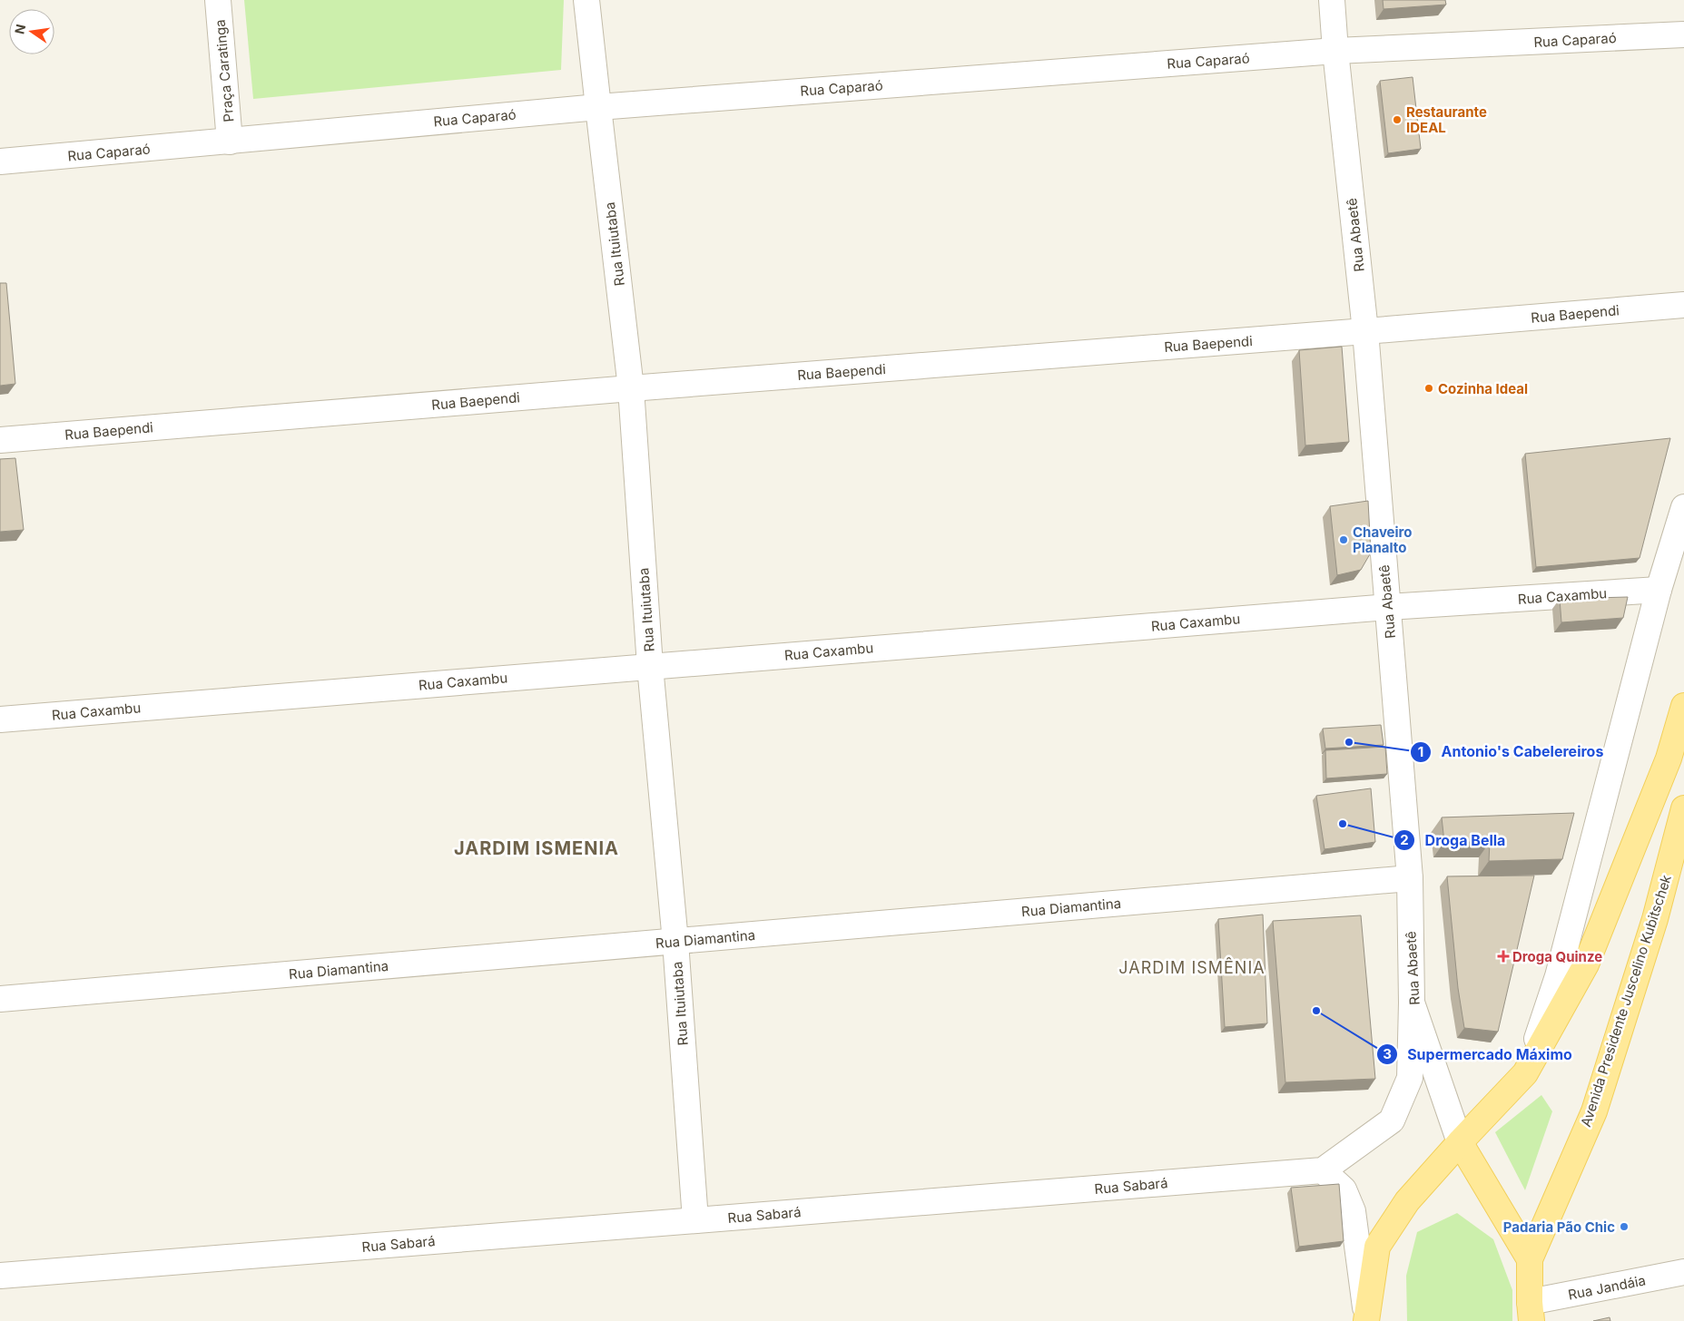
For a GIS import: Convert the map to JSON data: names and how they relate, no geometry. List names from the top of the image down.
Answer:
{
  "streets": {
    "main road": ["Avenida Presidente Juscelino Kubitschek"],
    "street": [
      "Rua Caparaó",
      "Praça Caratinga",
      "Rua Abaetê",
      "Rua Ituiutaba",
      "Rua Baependi",
      "Rua Caxambu",
      "Rua Diamantina",
      "Rua Sabará",
      "Rua Jandáia"
    ]
  },
  "crossings": [
    ["Rua Caparaó", "Praça Caratinga"],
    ["Rua Caparaó", "Rua Abaetê"],
    ["Rua Caparaó", "Rua Ituiutaba"],
    ["Rua Abaetê", "Rua Baependi"],
    ["Rua Abaetê", "Rua Caxambu"],
    ["Rua Abaetê", "Rua Diamantina"],
    ["Rua Ituiutaba", "Rua Baependi"],
    ["Rua Ituiutaba", "Rua Caxambu"],
    ["Rua Ituiutaba", "Rua Diamantina"],
    ["Rua Ituiutaba", "Rua Sabará"],
    ["Avenida Presidente Juscelino Kubitschek", "Rua Jandáia"]
  ],
  "districts": ["JARDIM ISMENIA", "JARDIM ISMÊNIA"],
  "places": {
    "other": [
      "Restaurante IDEAL",
      "Cozinha Ideal",
      "Chaveiro Planalto",
      "Antonio's Cabelereiros",
      "Droga Bella",
      "Supermercado Máximo",
      "Padaria Pão Chic"
    ],
    "health": ["Droga Quinze"]
  },
  "north": "left"
}
